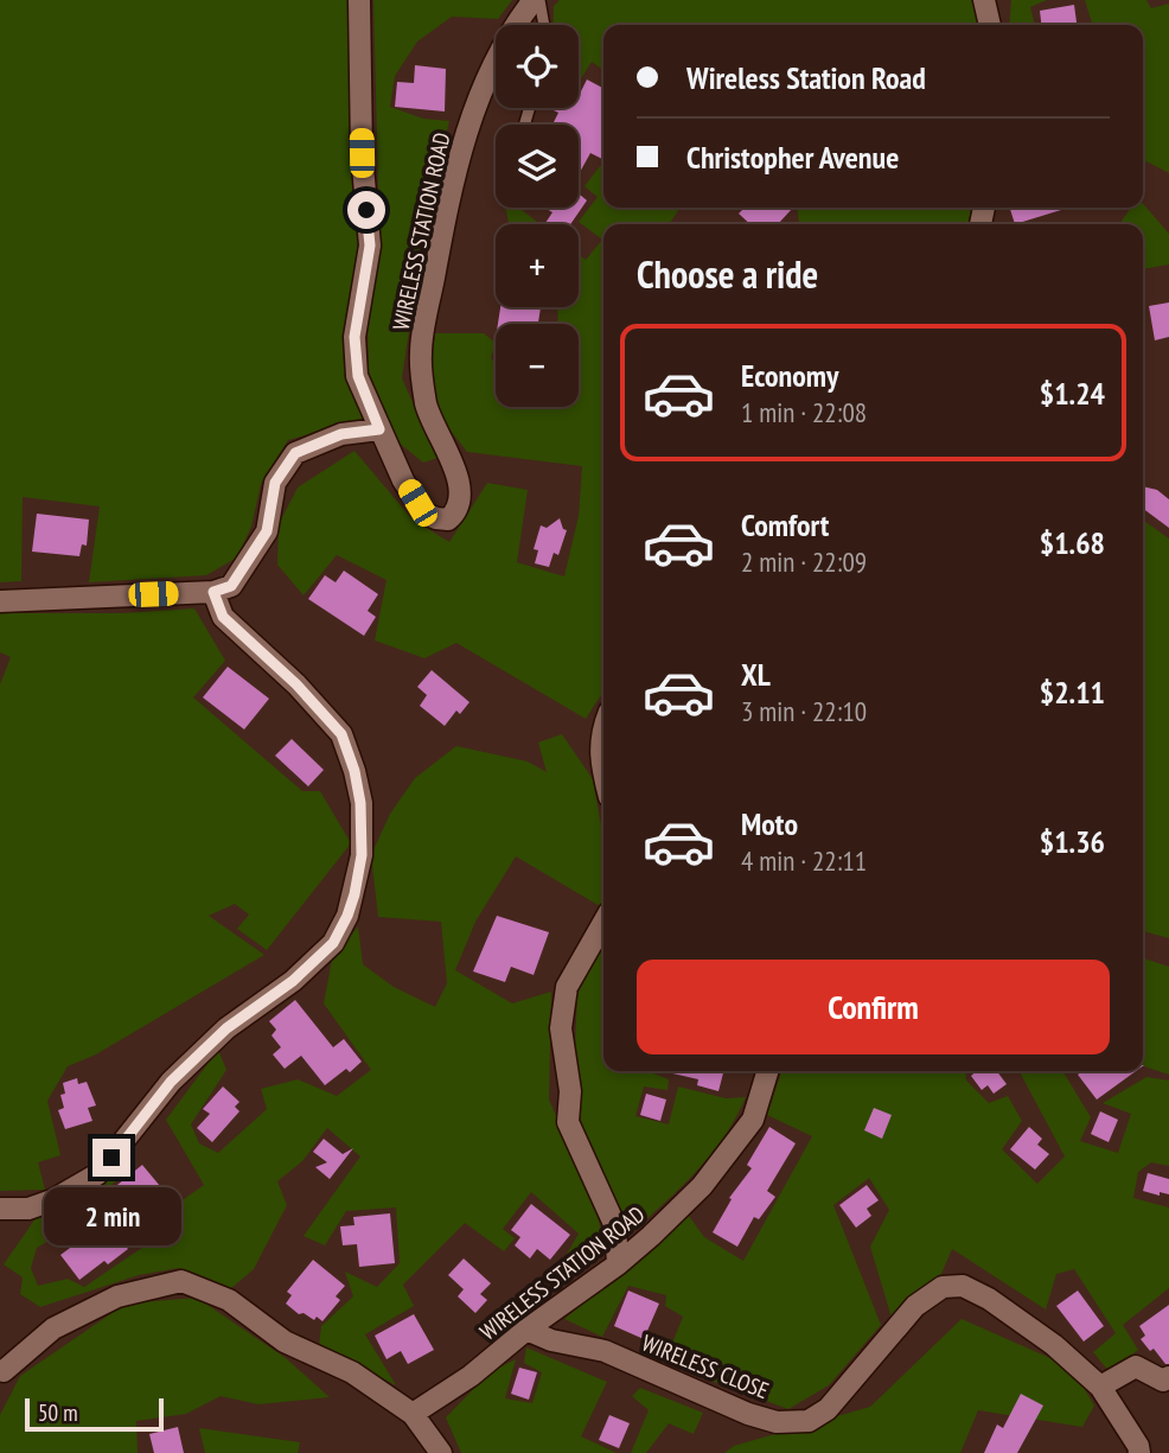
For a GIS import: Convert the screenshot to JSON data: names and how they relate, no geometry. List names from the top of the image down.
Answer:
{
  "streets": {
    "street": ["WIRELESS STATION ROAD", "WIRELESS CLOSE"]
  },
  "crossings": [
    ["WIRELESS STATION ROAD", "WIRELESS CLOSE"]
  ],
  "scale_bar": "50 m",
  "page": {
    "map_buttons": ["+", "−"],
    "banner": ["Wireless Station Road", "Christopher Avenue"],
    "heading": "Choose a ride",
    "list": [
      {
        "name": "Economy",
        "note": "1 min · 22:08",
        "value": "$1.24"
      },
      {
        "name": "Comfort",
        "note": "2 min · 22:09",
        "value": "$1.68"
      },
      {
        "name": "XL",
        "note": "3 min · 22:10",
        "value": "$2.11"
      },
      {
        "name": "Moto",
        "note": "4 min · 22:11",
        "value": "$1.36"
      }
    ],
    "buttons": "Confirm",
    "bubble": "2 min",
    "scale": "50 m"
  }
}
